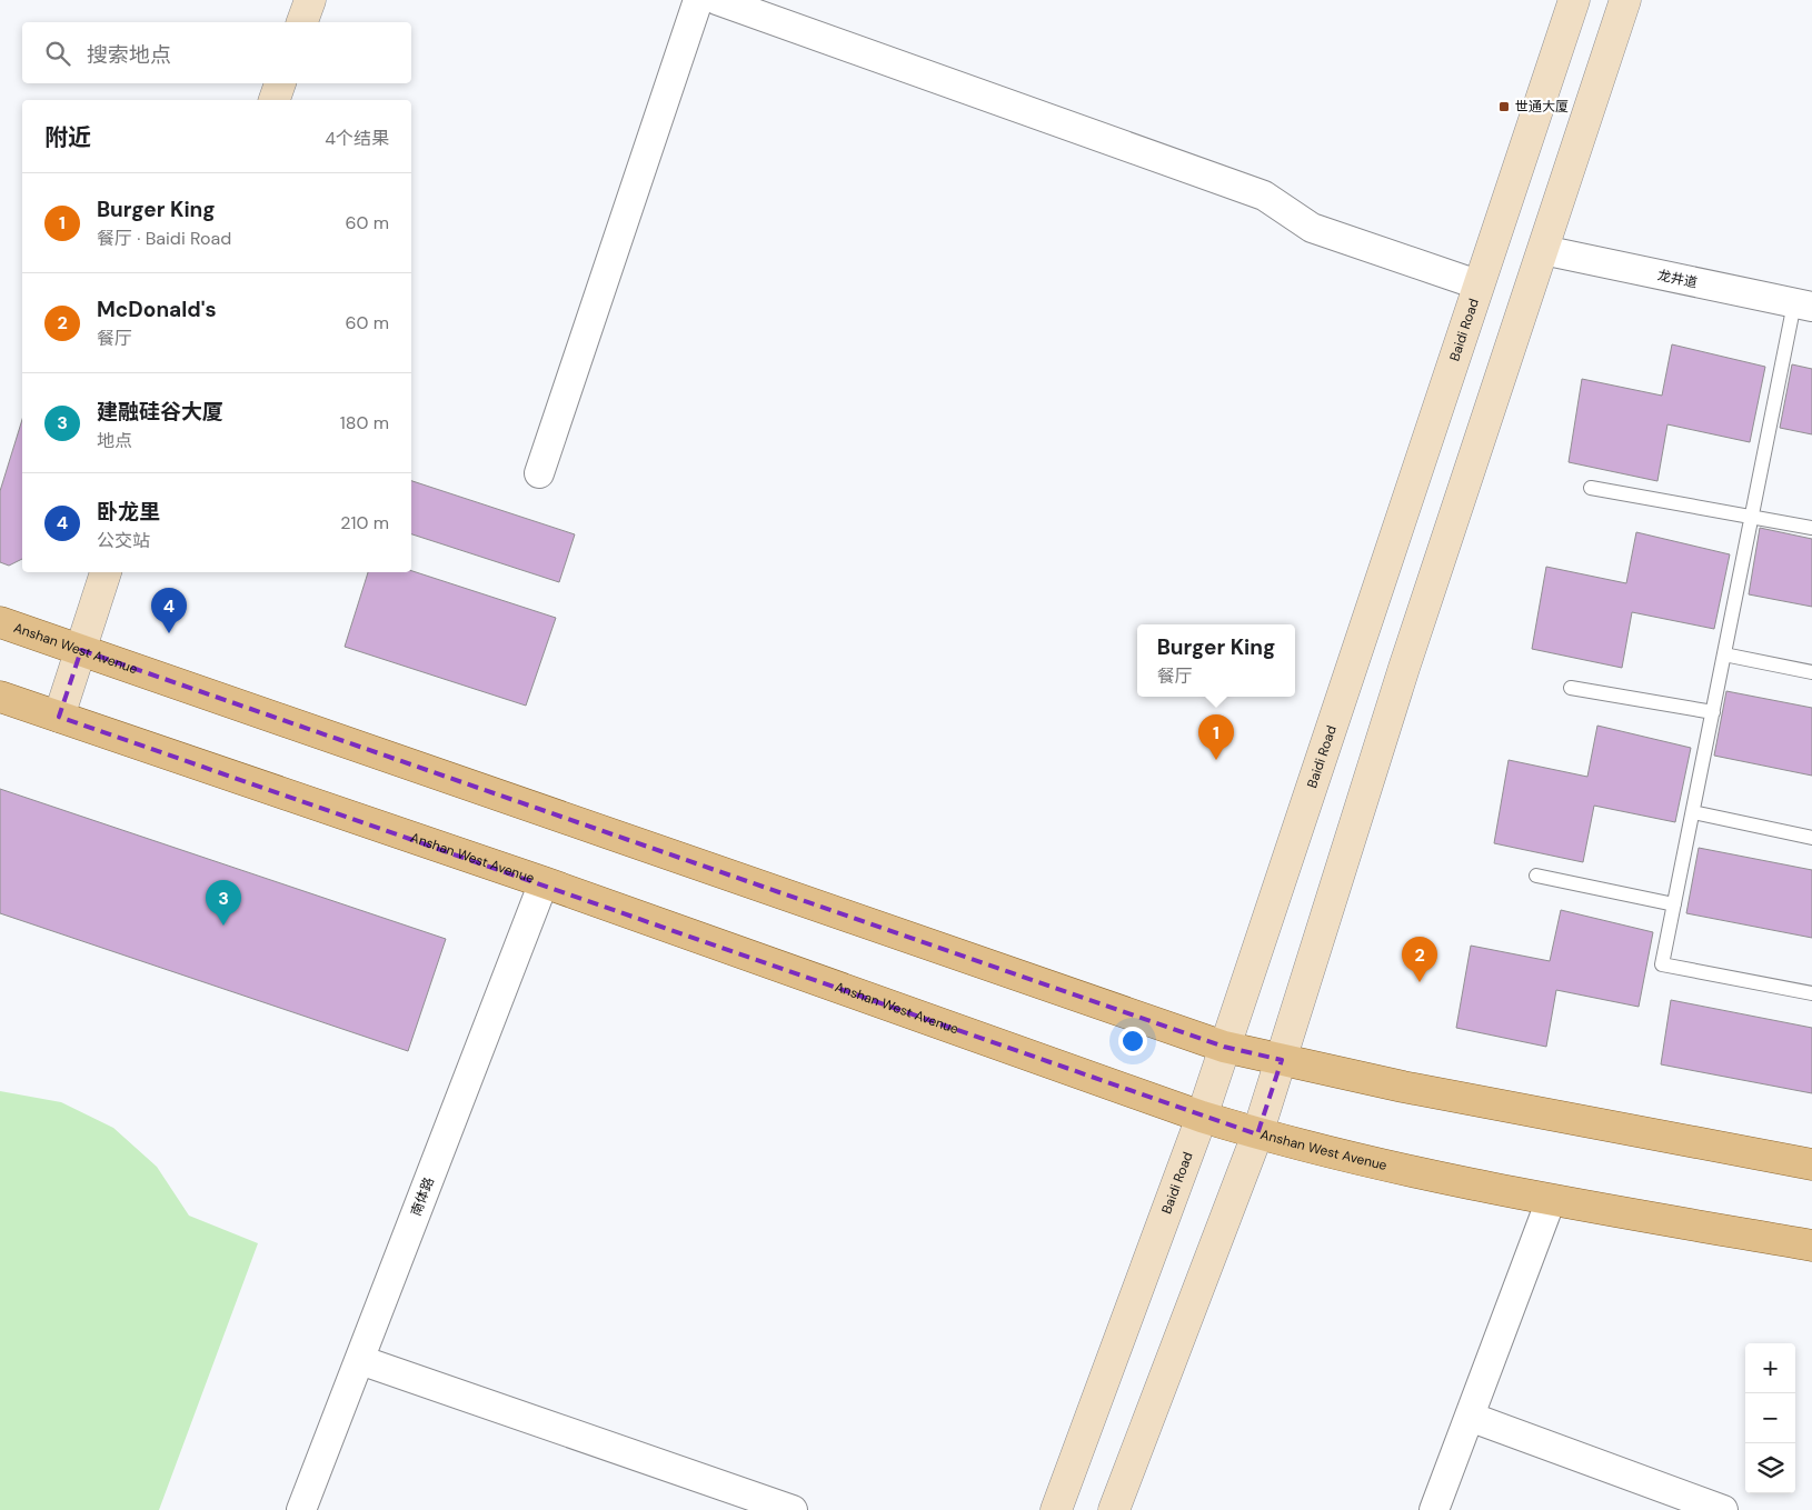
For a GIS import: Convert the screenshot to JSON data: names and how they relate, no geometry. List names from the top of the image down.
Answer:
{
  "streets": {
    "main road": ["Baidi Road", "Anshan West Avenue"],
    "street": ["龙井道", "南体路"]
  },
  "crossings": [
    ["Baidi Road", "Anshan West Avenue"],
    ["Anshan West Avenue", "南体路"]
  ],
  "places": {
    "transit": ["世通大厦"]
  },
  "page": {
    "search": "搜索地点",
    "heading": ["附近", "4个结果"],
    "list": [
      {
        "mark": "1",
        "name": "Burger King",
        "note": "餐厅 · Baidi Road",
        "value": "60 m"
      },
      {
        "mark": "2",
        "name": "McDonald's",
        "note": "餐厅",
        "value": "60 m"
      },
      {
        "mark": "3",
        "name": "建融硅谷大厦",
        "note": "地点",
        "value": "180 m"
      },
      {
        "mark": "4",
        "name": "卧龙里",
        "note": "公交站",
        "value": "210 m"
      }
    ],
    "pins": [
      "4",
      "1",
      "3",
      "2"
    ],
    "popup": ["Burger King", "餐厅"],
    "map_buttons": ["+", "−"]
  }
}
